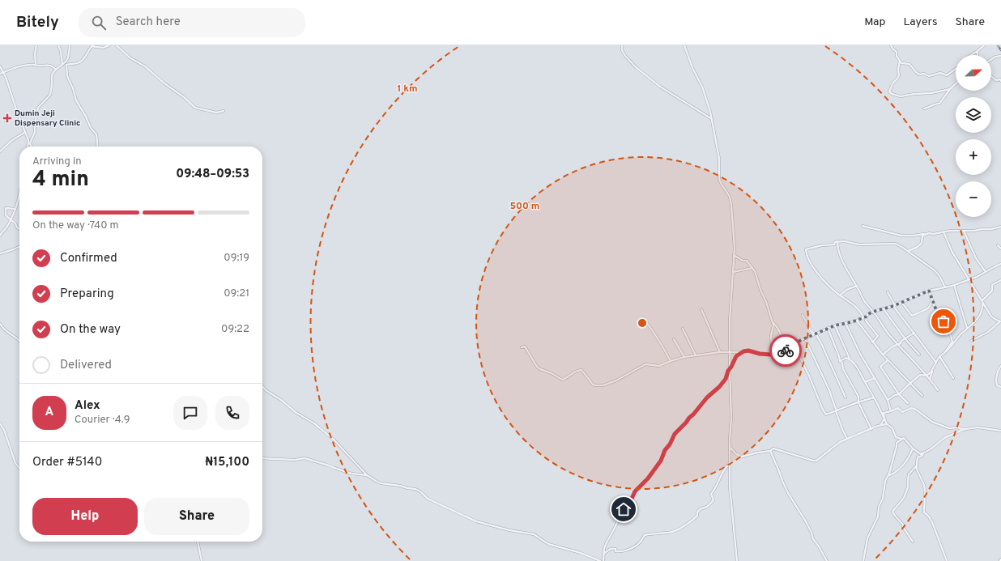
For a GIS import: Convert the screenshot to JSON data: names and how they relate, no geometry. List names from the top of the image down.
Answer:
{
  "places": {
    "health": ["Dumin Jeji Dispensary Clinic"]
  },
  "north": "right",
  "page": {
    "header": "Bitely",
    "search": "Search here",
    "nav": ["Map", "Layers", "Share"],
    "map_buttons": ["+", "−"],
    "heading": ["4 min", "Arriving in", "09:48–09:53"],
    "panel": [
      "Alex",
      "Courier · 4.9",
      "Order #5140",
      "₦15,100"
    ],
    "bar": "On the way · 740 m",
    "list": [
      ["Confirmed", "09:19"],
      ["Preparing", "09:21"],
      ["On the way", "09:22"],
      "Delivered"
    ],
    "round": "A",
    "buttons": ["Help", "Share"]
  },
  "rings": ["1 km", "500 m"]
}
